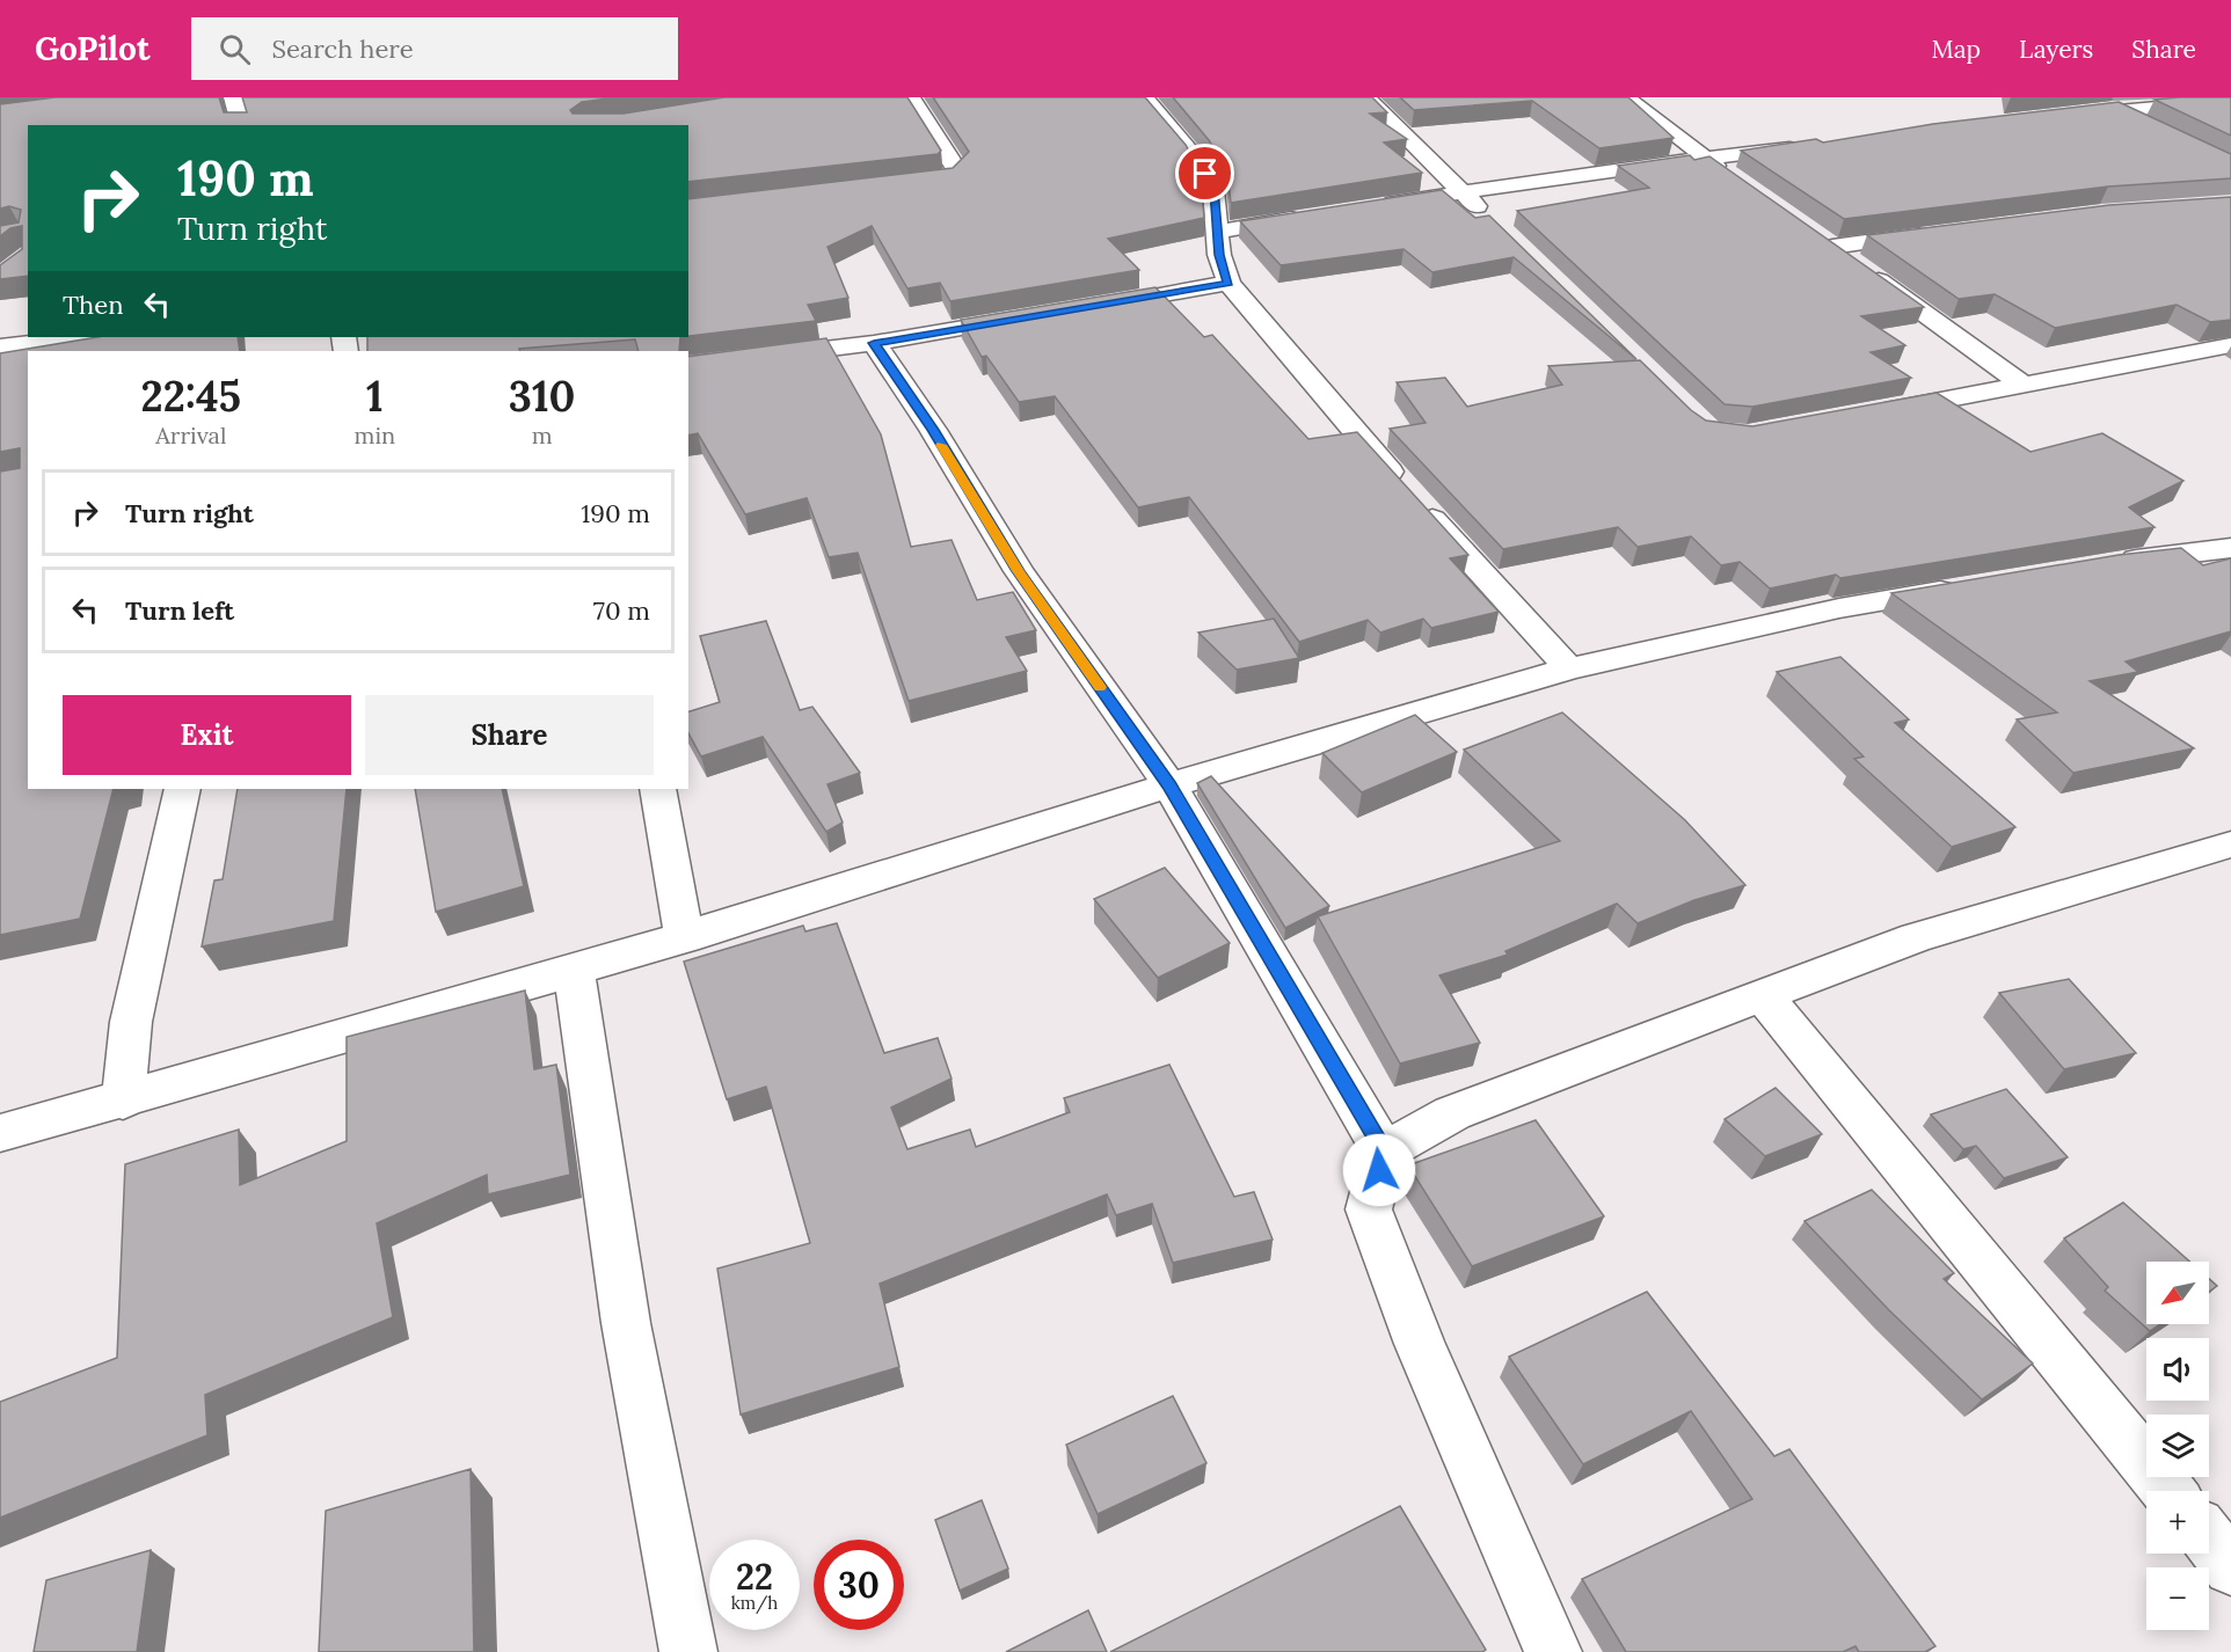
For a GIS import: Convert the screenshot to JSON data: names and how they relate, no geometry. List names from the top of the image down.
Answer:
{
  "north": "bottom left",
  "page": {
    "header": "GoPilot",
    "search": "Search here",
    "nav": ["Map", "Layers", "Share"],
    "turn": ["190 m", "Turn right"],
    "then": "Then",
    "eta": [
      "22:45",
      "Arrival",
      "1",
      "min",
      "310",
      "m"
    ],
    "list": [
      {
        "name": "Turn right",
        "value": "190 m"
      },
      {
        "name": "Turn left",
        "value": "70 m"
      }
    ],
    "buttons": ["Exit", "Share"],
    "map_buttons": ["+", "−"],
    "speed": "22 km/h",
    "limit": "30"
  }
}
